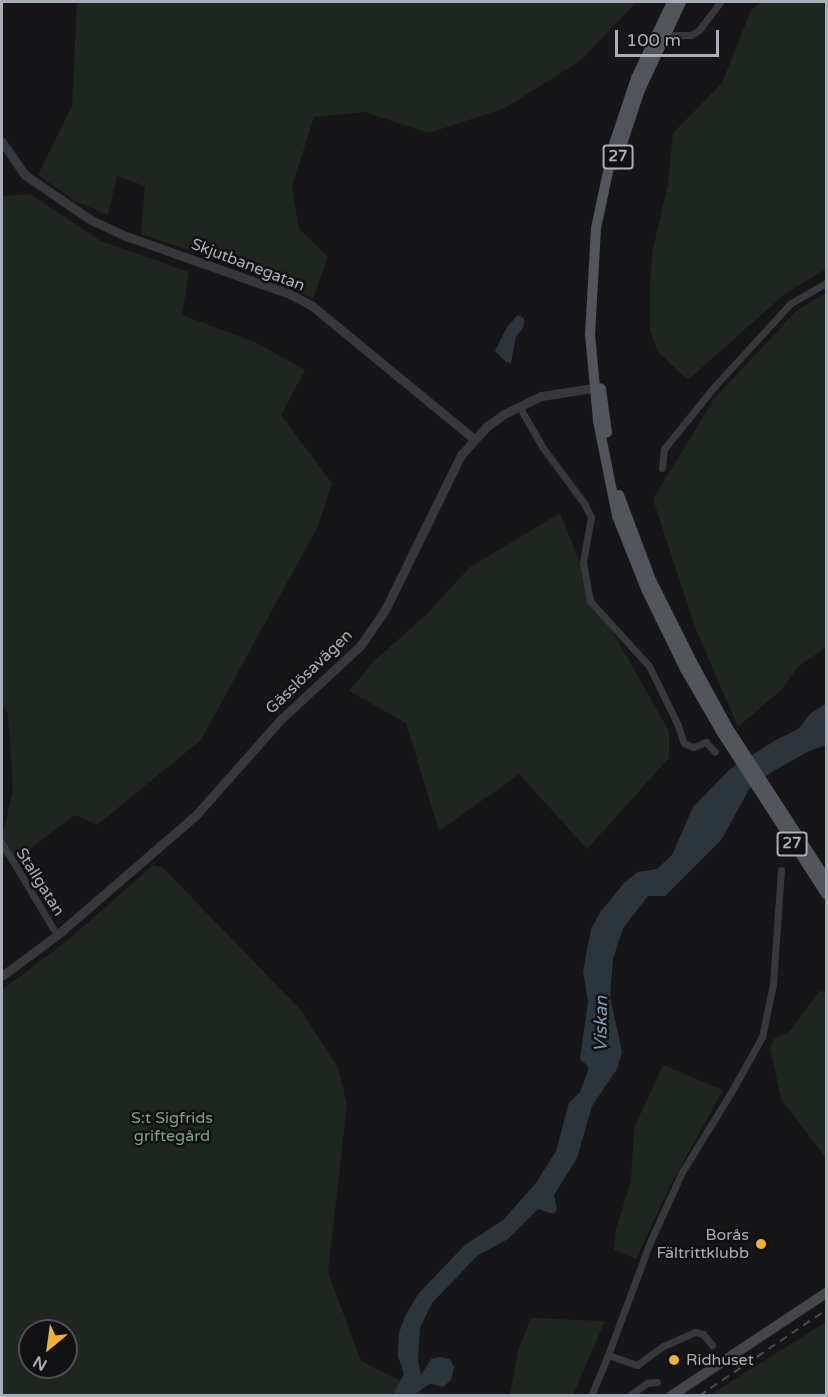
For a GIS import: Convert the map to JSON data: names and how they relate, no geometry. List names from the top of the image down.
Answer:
{
  "streets": {
    "main road": ["27"],
    "street": ["Skjutbanegatan", "Gässlösavägen", "Stallgatan"]
  },
  "crossings": [
    ["27", "Gässlösavägen"],
    ["Skjutbanegatan", "Gässlösavägen"],
    ["Gässlösavägen", "Stallgatan"]
  ],
  "water": ["Viskan"],
  "parks": ["S:t Sigfrids griftegård"],
  "places": ["Borås Fältrittklubb", "Ridhuset"],
  "scale_bar": "100 m",
  "north": "bottom left"
}
